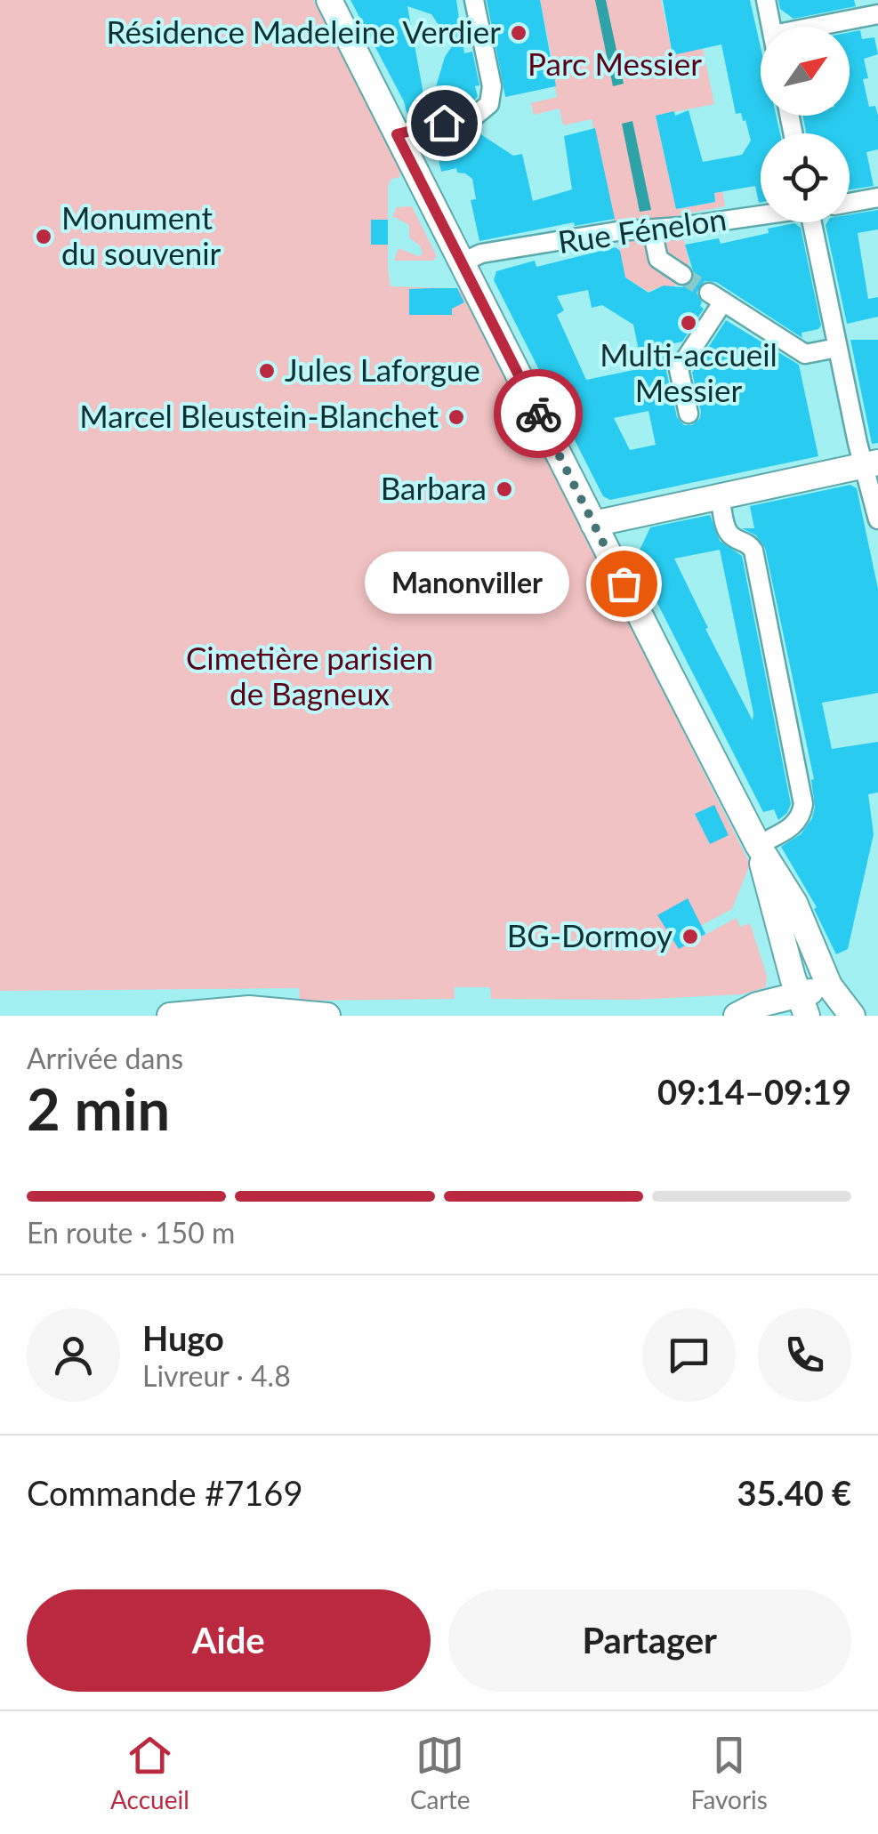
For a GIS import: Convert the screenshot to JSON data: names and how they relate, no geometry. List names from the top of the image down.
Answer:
{
  "streets": {
    "street": ["Rue Fénelon"]
  },
  "parks": ["Parc Messier", "Cimetière parisien de Bagneux"],
  "places": [
    "Résidence Madeleine Verdier",
    "Monument du souvenir",
    "Multi-accueil Messier",
    "Jules Laforgue",
    "Marcel Bleustein-Blanchet",
    "Barbara",
    "Manonviller",
    "BG-Dormoy"
  ],
  "north": "top right",
  "page": {
    "bubble": "Manonviller",
    "heading": ["2 min", "Arrivée dans", "09:14–09:19"],
    "panel": [
      "Hugo",
      "Livreur · 4.8",
      "Commande #7169",
      "35.40 €"
    ],
    "bar": "En route · 150 m",
    "buttons": ["Aide", "Partager"],
    "tabs": ["Accueil", "Carte", "Favoris"]
  }
}
